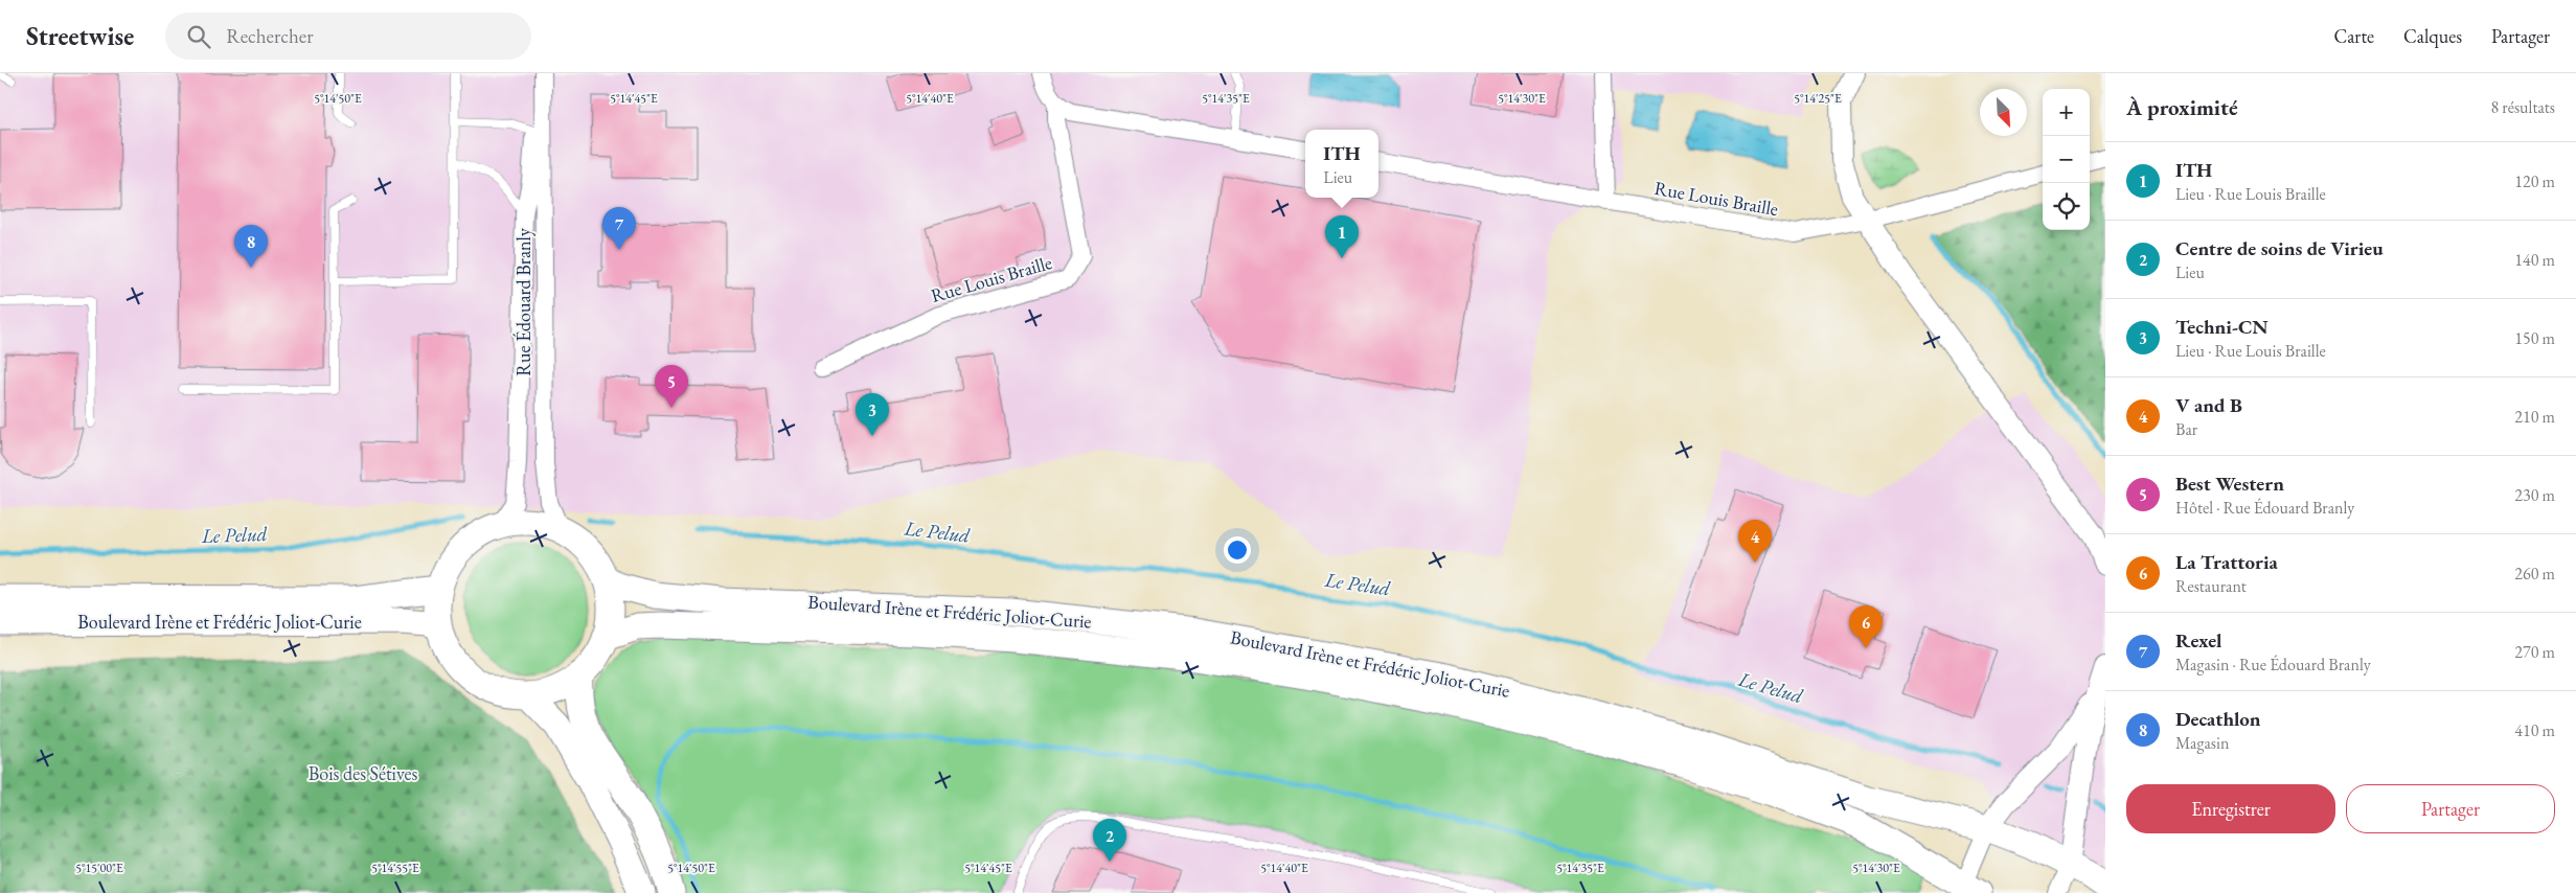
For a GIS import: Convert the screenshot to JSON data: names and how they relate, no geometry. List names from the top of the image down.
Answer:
{
  "streets": {
    "main road": ["Boulevard Irène et Frédéric Joliot-Curie"],
    "street": ["Rue Louis Braille", "Rue Édouard Branly"]
  },
  "crossings": [
    ["Rue Édouard Branly", "Boulevard Irène et Frédéric Joliot-Curie"]
  ],
  "water": ["Le Pelud"],
  "parks": ["Bois des Sétives"],
  "north": "bottom right",
  "page": {
    "header": "Streetwise",
    "search": "Rechercher",
    "nav": ["Carte", "Calques", "Partager"],
    "heading": ["À proximité", "8 résultats"],
    "map_buttons": ["+", "−"],
    "popup": ["ITH", "Lieu"],
    "list": [
      {
        "mark": "1",
        "name": "ITH",
        "note": "Lieu · Rue Louis Braille",
        "value": "120 m"
      },
      {
        "mark": "2",
        "name": "Centre de soins de Virieu",
        "note": "Lieu",
        "value": "140 m"
      },
      {
        "mark": "3",
        "name": "Techni-CN",
        "note": "Lieu · Rue Louis Braille",
        "value": "150 m"
      },
      {
        "mark": "4",
        "name": "V and B",
        "note": "Bar",
        "value": "210 m"
      },
      {
        "mark": "5",
        "name": "Best Western",
        "note": "Hôtel · Rue Édouard Branly",
        "value": "230 m"
      },
      {
        "mark": "6",
        "name": "La Trattoria",
        "note": "Restaurant",
        "value": "260 m"
      },
      {
        "mark": "7",
        "name": "Rexel",
        "note": "Magasin · Rue Édouard Branly",
        "value": "270 m"
      },
      {
        "mark": "8",
        "name": "Decathlon",
        "note": "Magasin",
        "value": "410 m"
      }
    ],
    "pins": [
      "7",
      "1",
      "8",
      "5",
      "3",
      "4",
      "6",
      "2"
    ],
    "buttons": ["Enregistrer", "Partager"]
  },
  "coordinates": [
    "5°14'50\"E",
    "5°14'45\"E",
    "5°14'40\"E",
    "5°14'35\"E",
    "5°14'30\"E",
    "5°14'25\"E",
    "5°15'00\"E",
    "5°14'55\"E"
  ]
}
